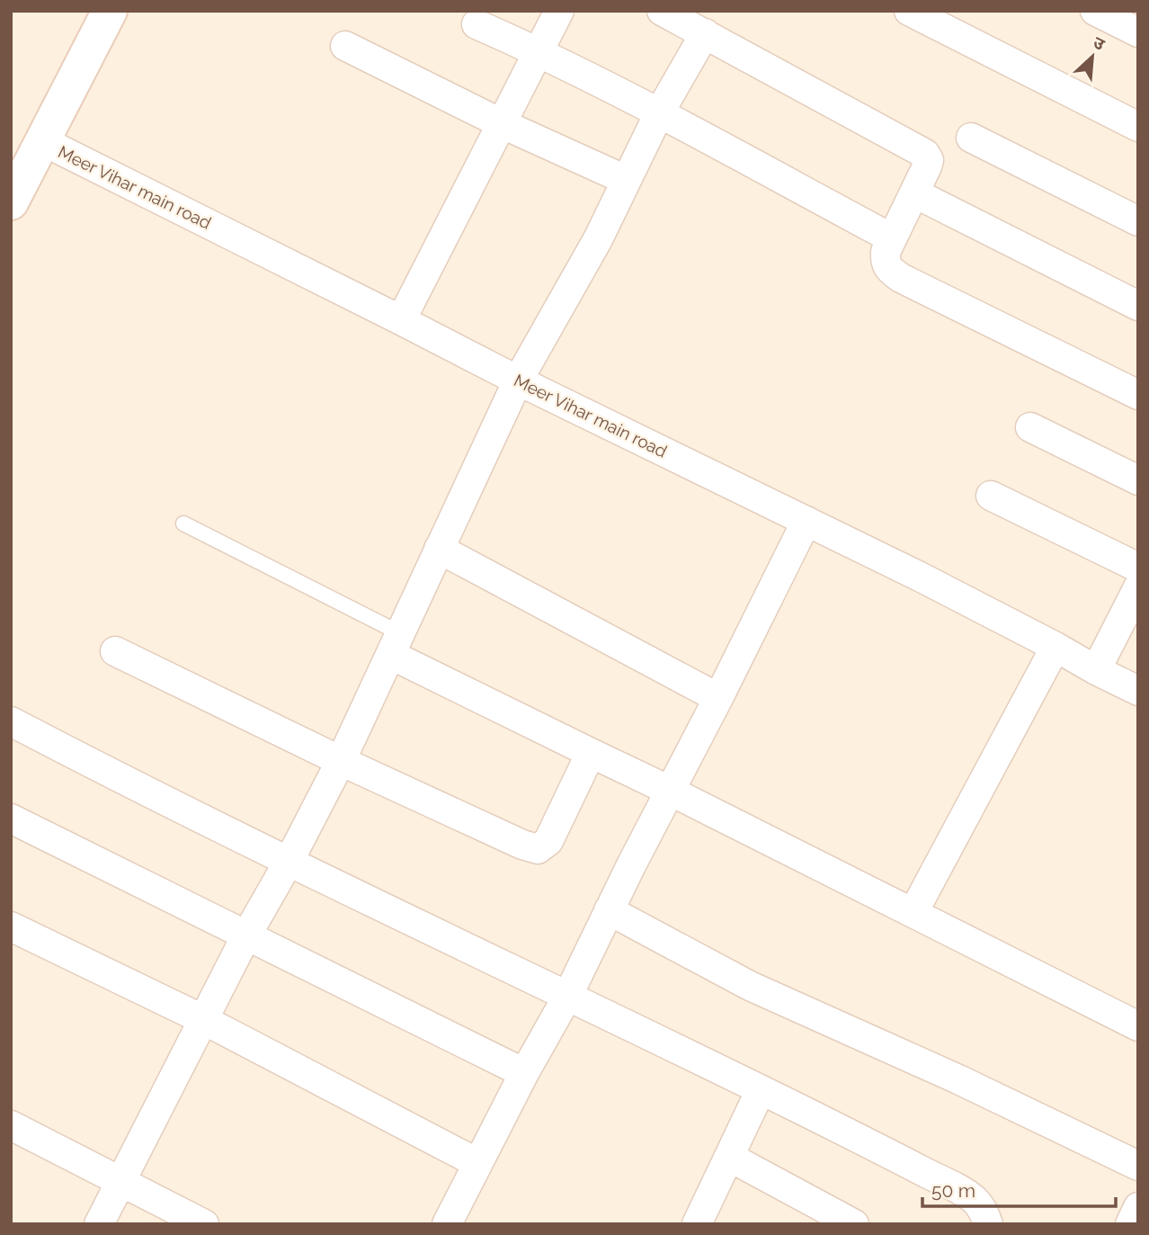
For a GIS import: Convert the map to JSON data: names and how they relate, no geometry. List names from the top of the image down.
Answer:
{
  "streets": {
    "street": ["Meer Vihar main road"]
  },
  "scale_bar": "50 m",
  "north": "top right"
}
